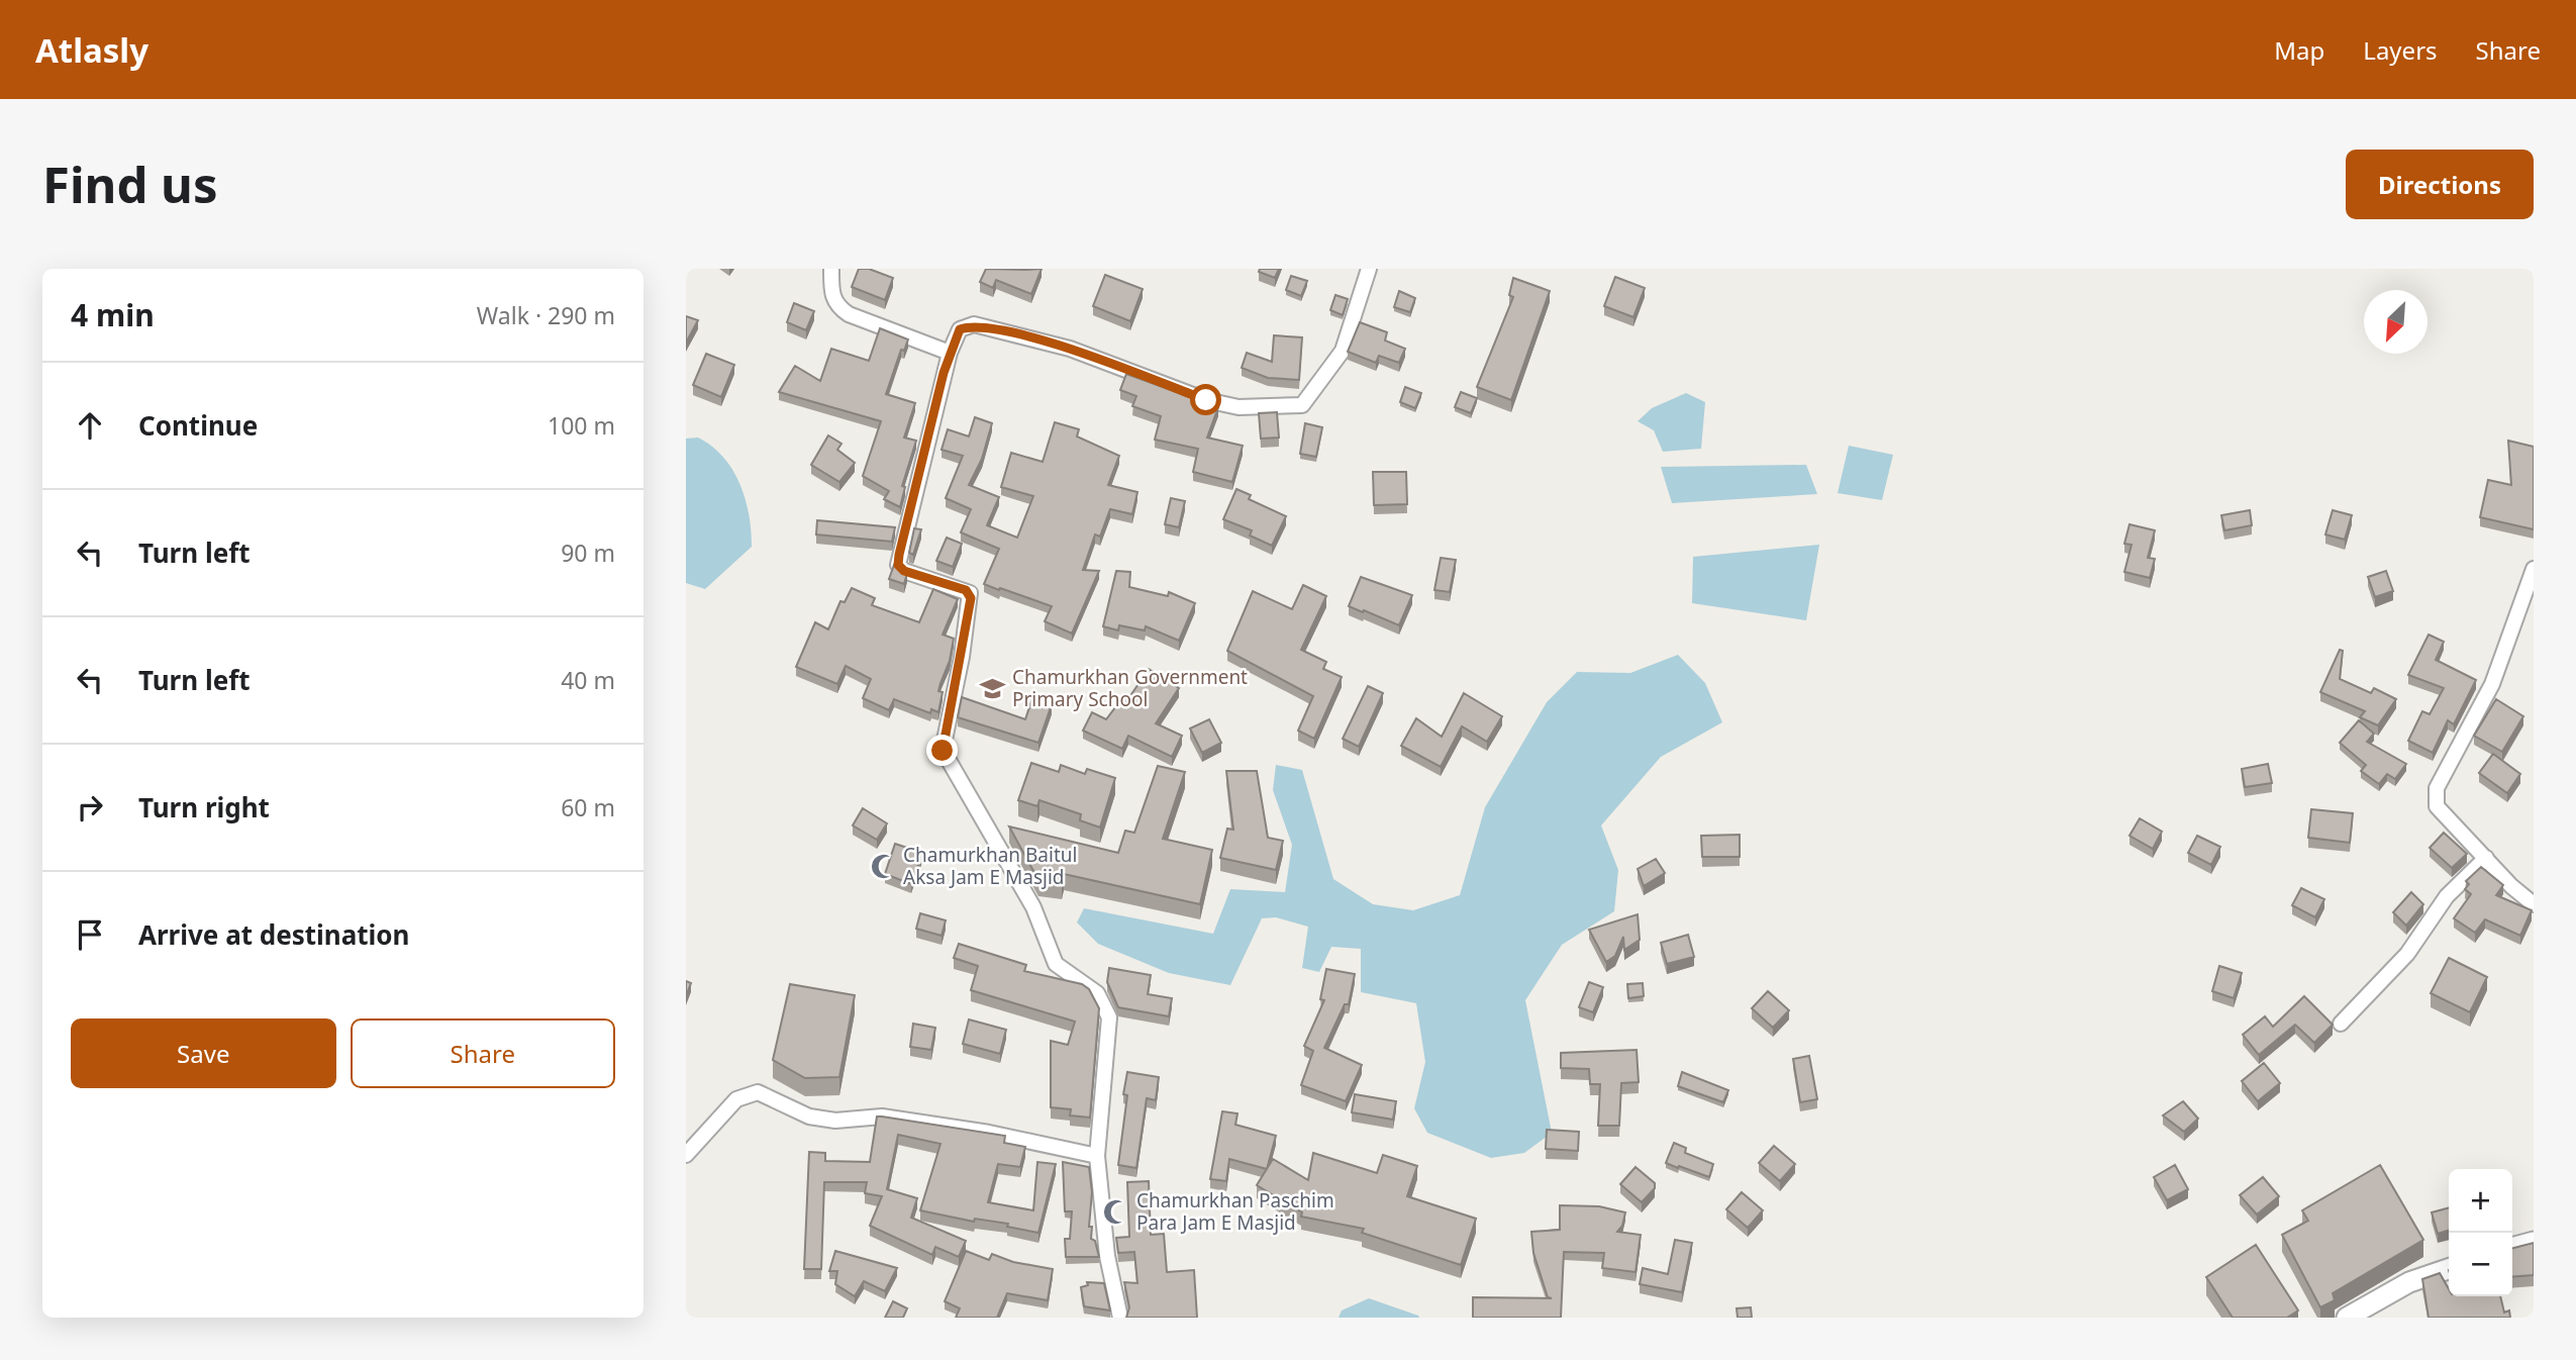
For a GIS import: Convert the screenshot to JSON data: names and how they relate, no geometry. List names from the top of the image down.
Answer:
{
  "places": {
    "school or university": ["Chamurkhan Government Primary School"],
    "mosque": ["Chamurkhan Baitul Aksa Jam E Masjid", "Chamurkhan Paschim Para Jam E Masjid"]
  },
  "north": "bottom left",
  "page": {
    "header": "Atlasly",
    "nav": ["Map", "Layers", "Share"],
    "buttons": [
      "Directions",
      ["Save", "Share"]
    ],
    "title": "Find us",
    "heading": ["4 min", "Walk · 290 m"],
    "list": [
      ["Continue", "100 m"],
      ["Turn left", "90 m"],
      ["Turn left", "40 m"],
      ["Turn right", "60 m"],
      "Arrive at destination"
    ],
    "map_buttons": ["+", "−"]
  }
}
